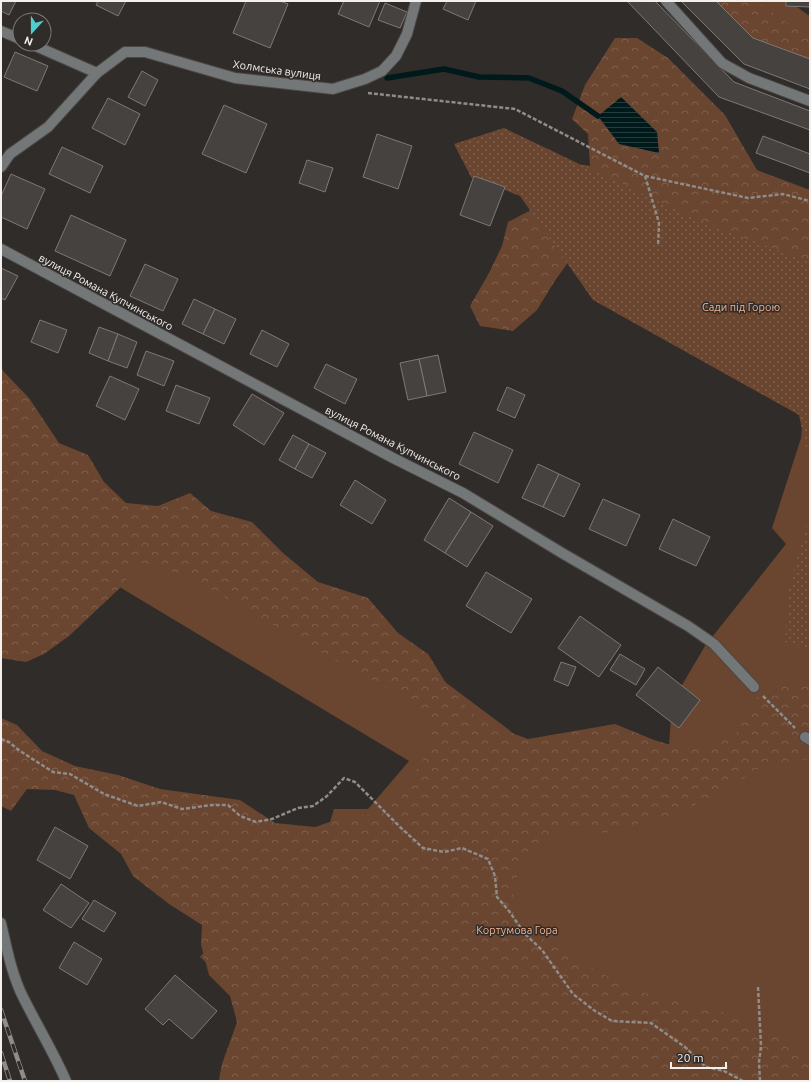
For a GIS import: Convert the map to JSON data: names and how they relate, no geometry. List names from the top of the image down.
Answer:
{
  "streets": {
    "street": ["Холмська вулиця", "вулиця Романа Купчинського"]
  },
  "parks": ["Сади під Горою", "Кортумова Гора"],
  "scale_bar": "20 m",
  "north": "bottom"
}
